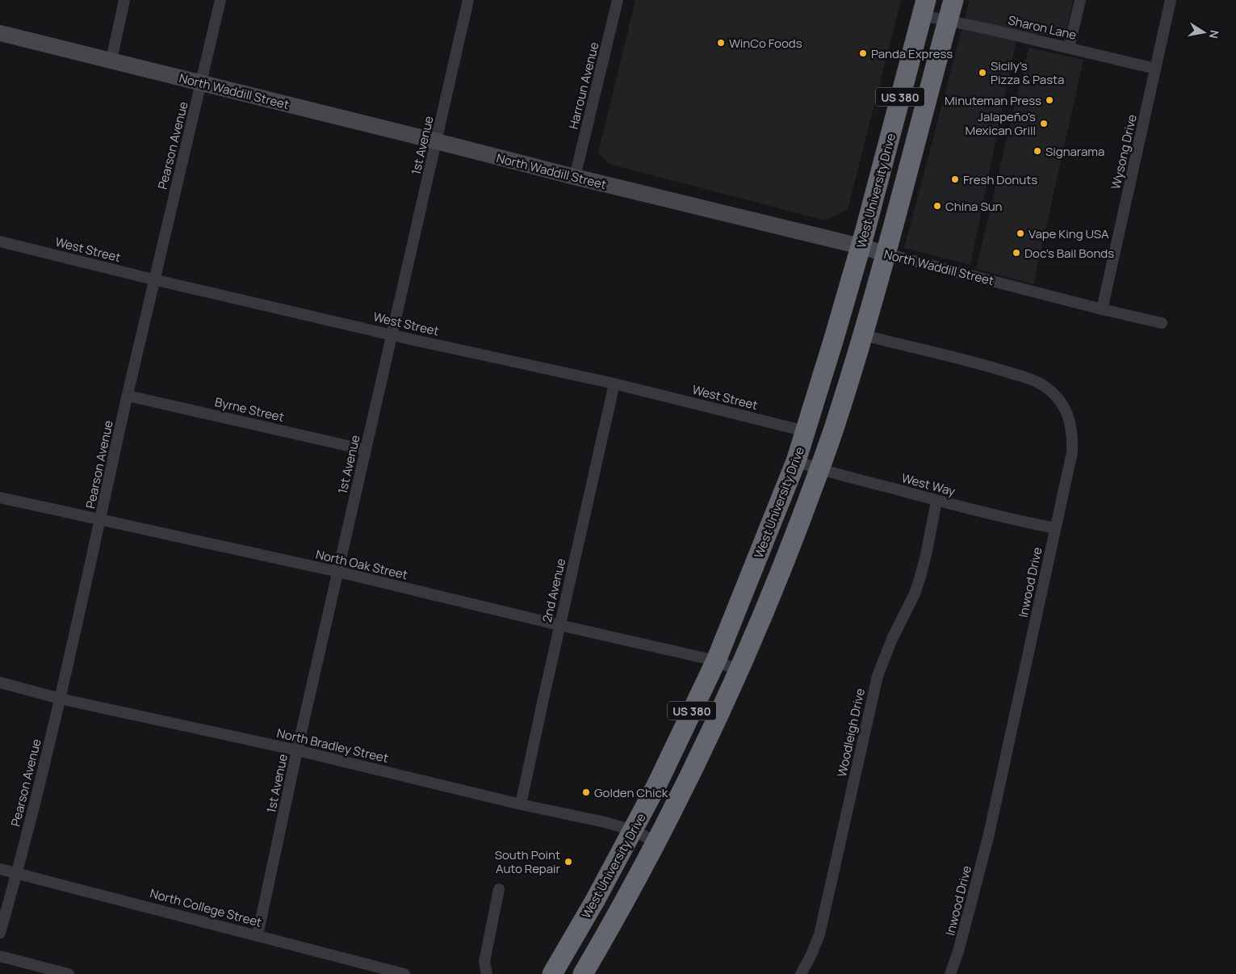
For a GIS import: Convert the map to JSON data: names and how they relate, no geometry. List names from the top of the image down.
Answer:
{
  "streets": {
    "highway": ["US 380", "West University Drive"],
    "street": [
      "Sharon Lane",
      "Harroun Avenue",
      "North Waddill Street",
      "Pearson Avenue",
      "1st Avenue",
      "Wysong Drive",
      "West Street",
      "Byrne Street",
      "West Way",
      "North Oak Street",
      "Inwood Drive",
      "2nd Avenue",
      "Woodleigh Drive",
      "North Bradley Street",
      "North College Street"
    ]
  },
  "crossings": [
    ["Sharon Lane", "US 380"],
    ["Sharon Lane", "Wysong Drive"],
    ["Sharon Lane", "West University Drive"],
    ["Harroun Avenue", "North Waddill Street"],
    ["North Waddill Street", "US 380"],
    ["North Waddill Street", "Pearson Avenue"],
    ["North Waddill Street", "1st Avenue"],
    ["North Waddill Street", "Wysong Drive"],
    ["North Waddill Street", "West University Drive"],
    ["US 380", "West Way"],
    ["US 380", "North Oak Street"],
    ["US 380", "Inwood Drive"],
    ["US 380", "North Bradley Street"],
    ["Pearson Avenue", "West Street"],
    ["Pearson Avenue", "Byrne Street"],
    ["Pearson Avenue", "North Oak Street"],
    ["Pearson Avenue", "North Bradley Street"],
    ["Pearson Avenue", "North College Street"],
    ["1st Avenue", "West Street"],
    ["1st Avenue", "Byrne Street"],
    ["1st Avenue", "North Oak Street"],
    ["1st Avenue", "North Bradley Street"],
    ["1st Avenue", "North College Street"],
    ["West University Drive", "West Street"],
    ["West University Drive", "West Way"],
    ["West University Drive", "North Oak Street"],
    ["West University Drive", "North Bradley Street"],
    ["West Street", "2nd Avenue"],
    ["West Way", "Inwood Drive"],
    ["West Way", "Woodleigh Drive"],
    ["North Oak Street", "2nd Avenue"],
    ["2nd Avenue", "North Bradley Street"]
  ],
  "places": [
    "WinCo Foods",
    "Panda Express",
    "Sicily's Pizza & Pasta",
    "Minuteman Press",
    "Jalapeño's Mexican Grill",
    "Signarama",
    "Fresh Donuts",
    "China Sun",
    "Vape King USA",
    "Doc's Bail Bonds",
    "Golden Chick",
    "South Point Auto Repair"
  ],
  "north": "right"
}
